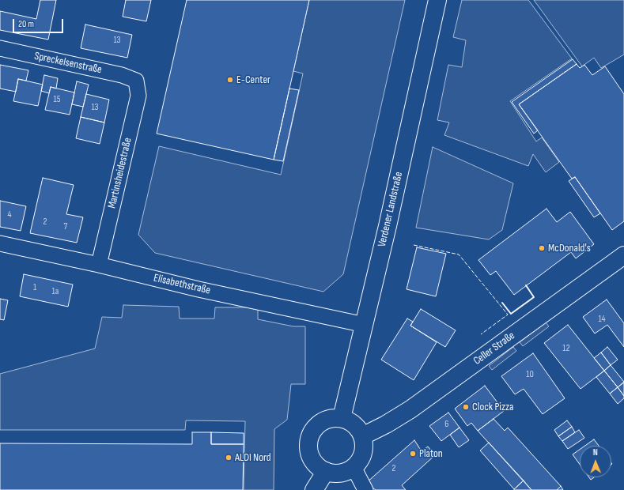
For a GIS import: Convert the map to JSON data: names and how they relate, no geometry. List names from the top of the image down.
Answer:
{
  "streets": {
    "main road": ["Verdener Landstraße", "Celler Straße"],
    "street": ["Spreckelsenstraße", "Martinsheidestraße", "Elisabethstraße"]
  },
  "crossings": [
    ["Spreckelsenstraße", "Martinsheidestraße"],
    ["Martinsheidestraße", "Elisabethstraße"],
    ["Verdener Landstraße", "Elisabethstraße"],
    ["Verdener Landstraße", "Celler Straße"]
  ],
  "places": [
    "E-Center",
    "McDonald's",
    "Clock Pizza",
    "Platon",
    "ALDI Nord"
  ],
  "house_numbers": [
    "13",
    "15",
    "13",
    "4",
    "2",
    "7",
    "1",
    "1a",
    "14",
    "12",
    "10",
    "6",
    "2"
  ],
  "scale_bar": "20 m",
  "north": "top"
}
